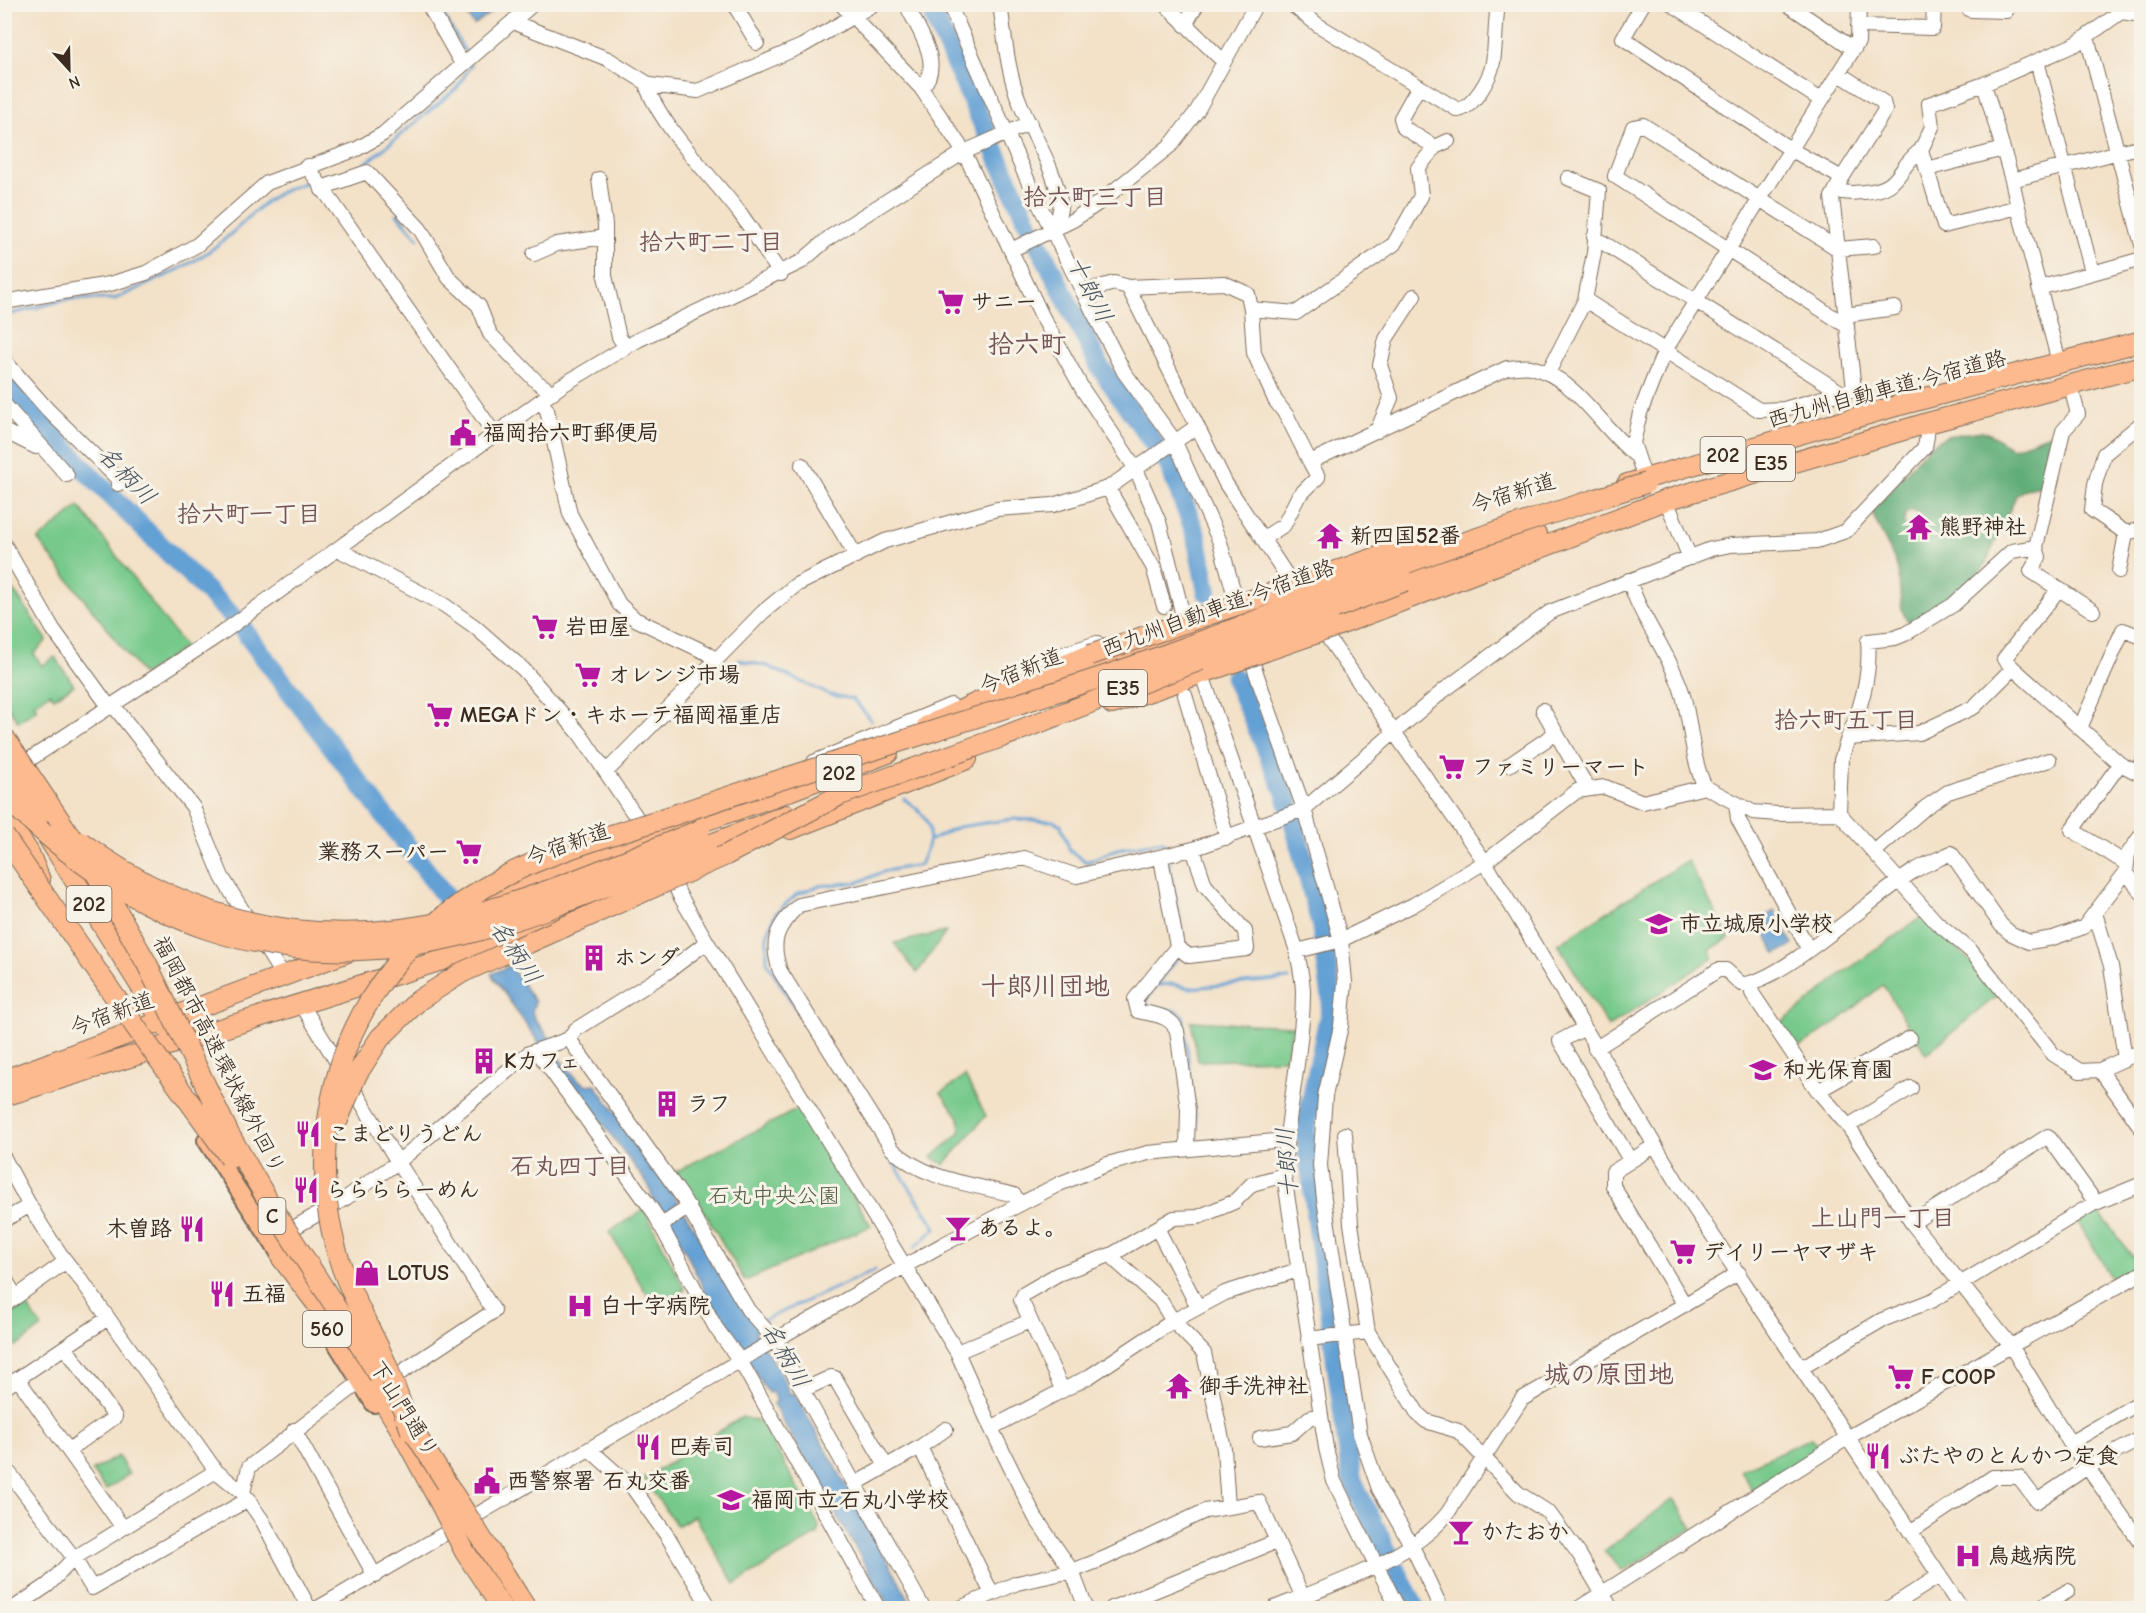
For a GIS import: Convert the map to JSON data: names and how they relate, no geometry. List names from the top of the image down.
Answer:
{
  "streets": {
    "highway": [
      "西九州自動車道;今宿道路",
      "202",
      "E35",
      "今宿新道",
      "福岡都市高速環状線外回り",
      "C"
    ],
    "main road": ["560", "下山門通り"]
  },
  "crossings": [
    ["西九州自動車道;今宿道路", "今宿新道"],
    ["202", "今宿新道"],
    ["202", "下山門通り"],
    ["今宿新道", "下山門通り"],
    ["福岡都市高速環状線外回り", "C"],
    ["福岡都市高速環状線外回り", "560"],
    ["C", "560"],
    ["560", "下山門通り"]
  ],
  "districts": [
    "拾六町三丁目",
    "拾六町二丁目",
    "拾六町",
    "拾六町一丁目",
    "拾六町五丁目",
    "十郎川団地",
    "石丸四丁目",
    "上山門一丁目",
    "城の原団地"
  ],
  "water": ["十郎川", "名柄川"],
  "parks": ["石丸中央公園"],
  "places": {
    "supermarket": [
      "サニー",
      "岩田屋",
      "オレンジ市場",
      "MEGAドン・キホーテ福岡福重店",
      "ファミリーマート",
      "業務スーパー",
      "デイリーヤマザキ",
      "F COOP"
    ],
    "public building": ["福岡拾六町郵便局", "西警察署 石丸交番"],
    "temple": ["熊野神社", "新四国52番", "御手洗神社"],
    "school or university": ["市立城原小学校", "和光保育園", "福岡市立石丸小学校"],
    "building": ["ホンダ", "Kカフェ", "ラフ"],
    "restaurant": [
      "こまどりうどん",
      "ららららーめん",
      "木曽路",
      "五福",
      "巴寿司",
      "ぶたやのとんかつ定食"
    ],
    "bar": ["あるよ。", "かたおか"],
    "shop": ["LOTUS"],
    "hospital": ["白十字病院", "鳥越病院"]
  },
  "north": "bottom"
}
